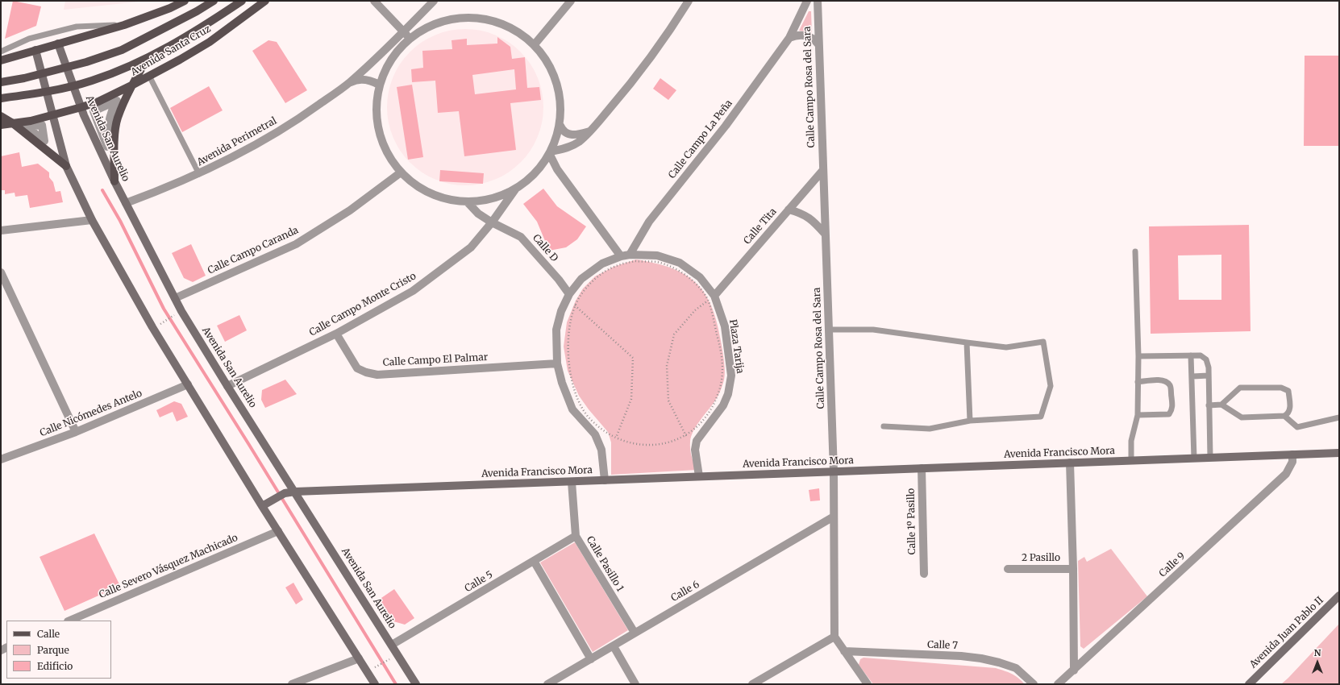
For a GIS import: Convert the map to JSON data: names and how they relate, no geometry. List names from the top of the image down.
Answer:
{
  "streets": {
    "main road": [
      "Avenida Santa Cruz",
      "Avenida San Aurelio",
      "Avenida Francisco Mora",
      "Avenida Juan Pablo II"
    ],
    "street": [
      "Calle Campo Rosa del Sara",
      "Calle Campo La Peña",
      "Avenida Perimetral",
      "Calle Tita",
      "Calle D",
      "Calle Campo Caranda",
      "Calle Campo Monte Cristo",
      "Plaza Tarija",
      "Calle Campo El Palmar",
      "Calle Nicómedes Antelo",
      "Calle 1º Pasillo",
      "2 Pasillo",
      "Calle Pasillo 1",
      "Calle 9",
      "Calle Severo Vásquez Machicado",
      "Calle 5",
      "Calle 6",
      "Calle 7"
    ]
  },
  "crossings": [
    ["Avenida Santa Cruz", "Avenida San Aurelio"],
    ["Calle Campo Rosa del Sara", "Calle Tita"],
    ["Calle Campo Rosa del Sara", "Avenida Francisco Mora"],
    ["Calle Campo Rosa del Sara", "Calle 6"],
    ["Avenida San Aurelio", "Avenida Perimetral"],
    ["Avenida San Aurelio", "Calle Campo Caranda"],
    ["Avenida San Aurelio", "Calle Campo Monte Cristo"],
    ["Avenida San Aurelio", "Avenida Francisco Mora"],
    ["Avenida San Aurelio", "Calle 5"],
    ["Calle Campo La Peña", "Plaza Tarija"],
    ["Calle Tita", "Plaza Tarija"],
    ["Calle D", "Calle Campo Monte Cristo"],
    ["Calle D", "Plaza Tarija"],
    ["Calle Campo Monte Cristo", "Calle Campo El Palmar"],
    ["Plaza Tarija", "Calle Campo El Palmar"],
    ["Plaza Tarija", "Avenida Francisco Mora"],
    ["Avenida Francisco Mora", "Calle 1º Pasillo"],
    ["Avenida Francisco Mora", "Calle Pasillo 1"],
    ["Avenida Francisco Mora", "Calle 9"],
    ["Calle Pasillo 1", "Calle 5"],
    ["Calle Pasillo 1", "Calle 6"]
  ],
  "legend": ["Calle", "Parque", "Edificio"],
  "north": "top"
}
